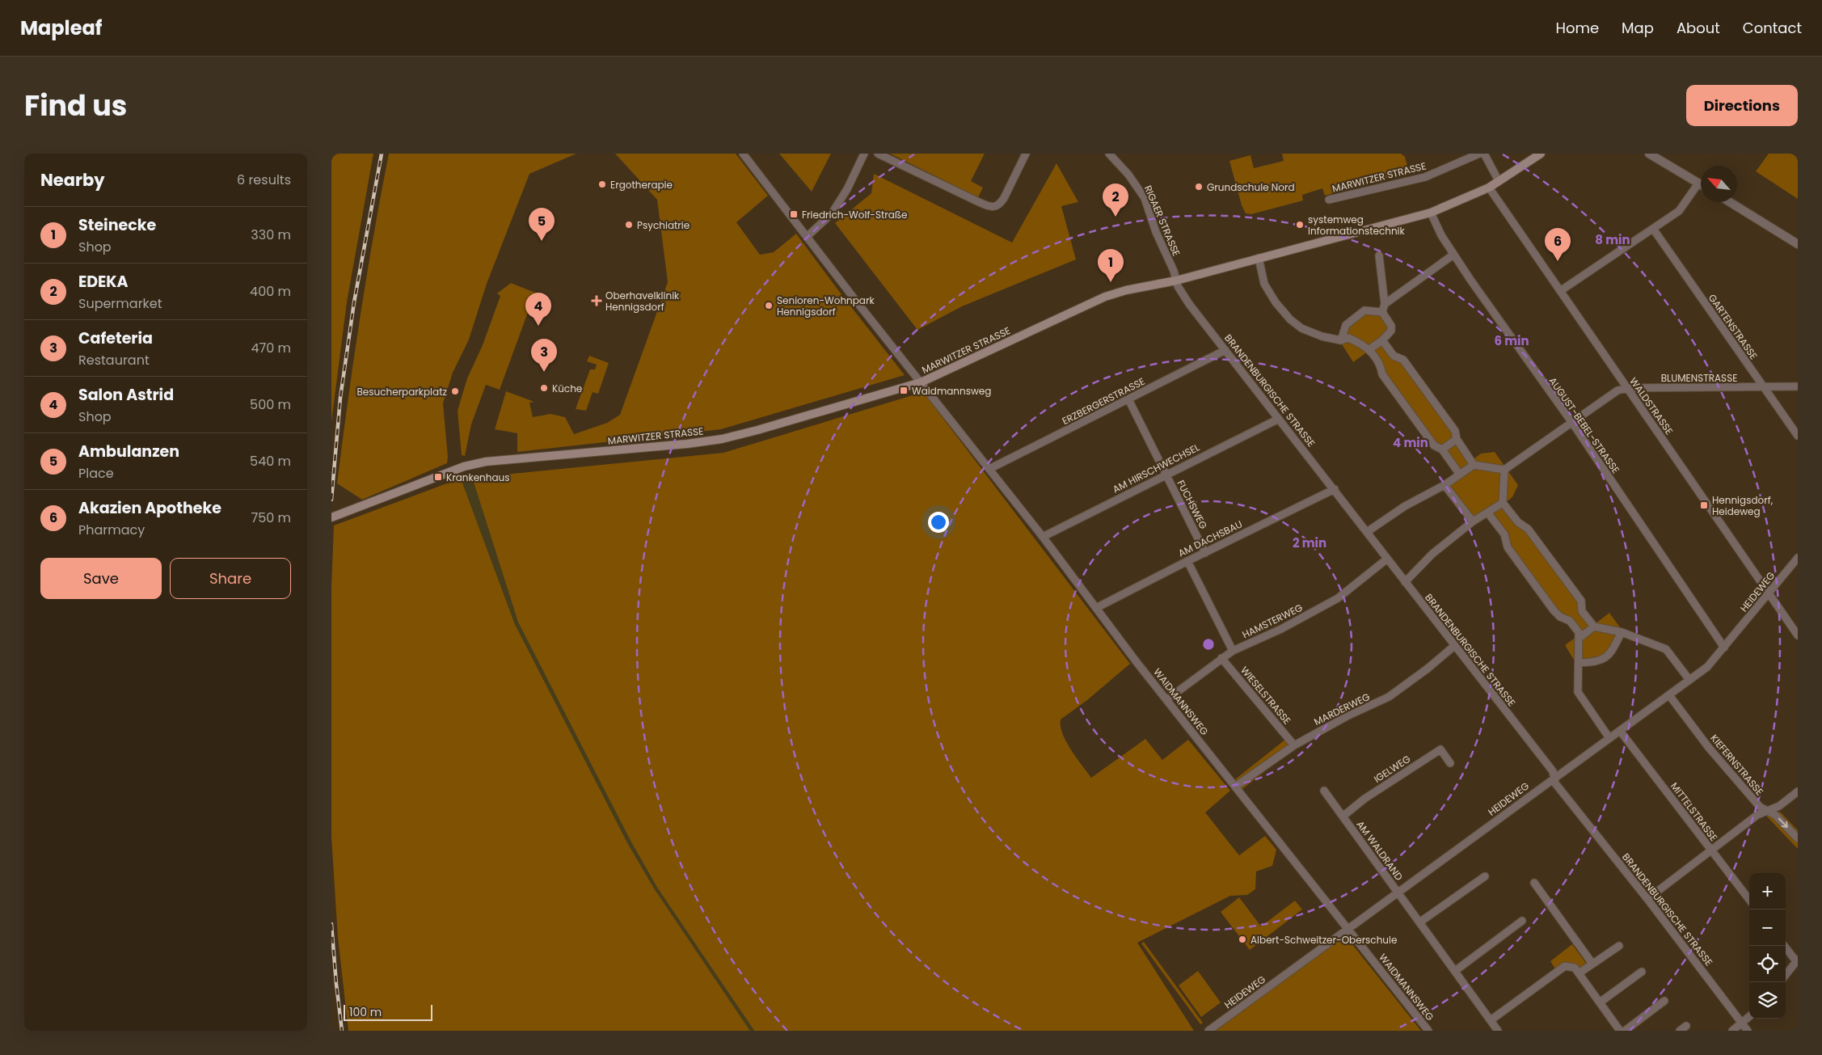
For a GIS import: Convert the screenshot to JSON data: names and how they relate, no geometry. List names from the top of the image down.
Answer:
{
  "streets": {
    "main road": ["MARWITZER STRASSE"],
    "street": [
      "RIGAER STRASSE",
      "GARTENSTRASSE",
      "BLUMENSTRASSE",
      "BRANDENBURGISCHE STRASSE",
      "ERZBERGERSTRASSE",
      "WALDSTRASSE",
      "AUGUST-BEBEL-STRASSE",
      "AM HIRSCHWECHSEL",
      "FUCHSWEG",
      "AM DACHSBAU",
      "HEIDEWEG",
      "HAMSTERWEG",
      "WIESELSTRASSE",
      "WAIDMANNSWEG",
      "MARDERWEG",
      "KIEFERNSTRASSE",
      "IGELWEG",
      "MITTELSTRASSE",
      "AM WALDRAND"
    ]
  },
  "crossings": [
    ["MARWITZER STRASSE", "RIGAER STRASSE"],
    ["MARWITZER STRASSE", "BRANDENBURGISCHE STRASSE"],
    ["MARWITZER STRASSE", "WALDSTRASSE"],
    ["MARWITZER STRASSE", "AUGUST-BEBEL-STRASSE"],
    ["MARWITZER STRASSE", "WAIDMANNSWEG"],
    ["RIGAER STRASSE", "BRANDENBURGISCHE STRASSE"],
    ["GARTENSTRASSE", "BLUMENSTRASSE"],
    ["BLUMENSTRASSE", "WALDSTRASSE"],
    ["BLUMENSTRASSE", "AUGUST-BEBEL-STRASSE"],
    ["BRANDENBURGISCHE STRASSE", "ERZBERGERSTRASSE"],
    ["BRANDENBURGISCHE STRASSE", "AM HIRSCHWECHSEL"],
    ["BRANDENBURGISCHE STRASSE", "AM DACHSBAU"],
    ["BRANDENBURGISCHE STRASSE", "HEIDEWEG"],
    ["BRANDENBURGISCHE STRASSE", "HAMSTERWEG"],
    ["BRANDENBURGISCHE STRASSE", "MARDERWEG"],
    ["ERZBERGERSTRASSE", "FUCHSWEG"],
    ["ERZBERGERSTRASSE", "WAIDMANNSWEG"],
    ["WALDSTRASSE", "HEIDEWEG"],
    ["AUGUST-BEBEL-STRASSE", "HEIDEWEG"],
    ["AM HIRSCHWECHSEL", "FUCHSWEG"],
    ["AM HIRSCHWECHSEL", "WAIDMANNSWEG"],
    ["FUCHSWEG", "AM DACHSBAU"],
    ["AM DACHSBAU", "WAIDMANNSWEG"],
    ["HEIDEWEG", "WAIDMANNSWEG"],
    ["HEIDEWEG", "KIEFERNSTRASSE"],
    ["HEIDEWEG", "MITTELSTRASSE"],
    ["HEIDEWEG", "AM WALDRAND"],
    ["HAMSTERWEG", "WIESELSTRASSE"],
    ["HAMSTERWEG", "WAIDMANNSWEG"],
    ["WIESELSTRASSE", "MARDERWEG"],
    ["WAIDMANNSWEG", "MARDERWEG"],
    ["IGELWEG", "AM WALDRAND"]
  ],
  "places": {
    "other": [
      "Ergotherapie",
      "Grundschule Nord",
      "Psychiatrie",
      "systemweg Informationstechnik",
      "Senioren-Wohnpark Hennigsdorf",
      "Küche",
      "Besucherparkplatz",
      "Albert-Schweitzer-Oberschule"
    ],
    "transit": [
      "Friedrich-Wolf-Straße",
      "Waidmannsweg",
      "Krankenhaus",
      "Hennigsdorf, Heideweg"
    ],
    "health": ["Oberhavelklinik Hennigsdorf"]
  },
  "scale_bar": "100 m",
  "north": "top left",
  "page": {
    "header": "Mapleaf",
    "nav": [
      "Home",
      "Map",
      "About",
      "Contact"
    ],
    "title": "Find us",
    "buttons": [
      "Directions",
      ["Save", "Share"]
    ],
    "heading": ["Nearby", "6 results"],
    "pins": [
      "2",
      "5",
      "6",
      "1",
      "4",
      "3"
    ],
    "list": [
      {
        "mark": "1",
        "name": "Steinecke",
        "note": "Shop",
        "value": "330 m"
      },
      {
        "mark": "2",
        "name": "EDEKA",
        "note": "Supermarket",
        "value": "400 m"
      },
      {
        "mark": "3",
        "name": "Cafeteria",
        "note": "Restaurant",
        "value": "470 m"
      },
      {
        "mark": "4",
        "name": "Salon Astrid",
        "note": "Shop",
        "value": "500 m"
      },
      {
        "mark": "5",
        "name": "Ambulanzen",
        "note": "Place",
        "value": "540 m"
      },
      {
        "mark": "6",
        "name": "Akazien Apotheke",
        "note": "Pharmacy",
        "value": "750 m"
      }
    ],
    "map_buttons": ["+", "−"],
    "scale": "100 m"
  },
  "rings": [
    "8 min",
    "6 min",
    "4 min",
    "2 min"
  ]
}
